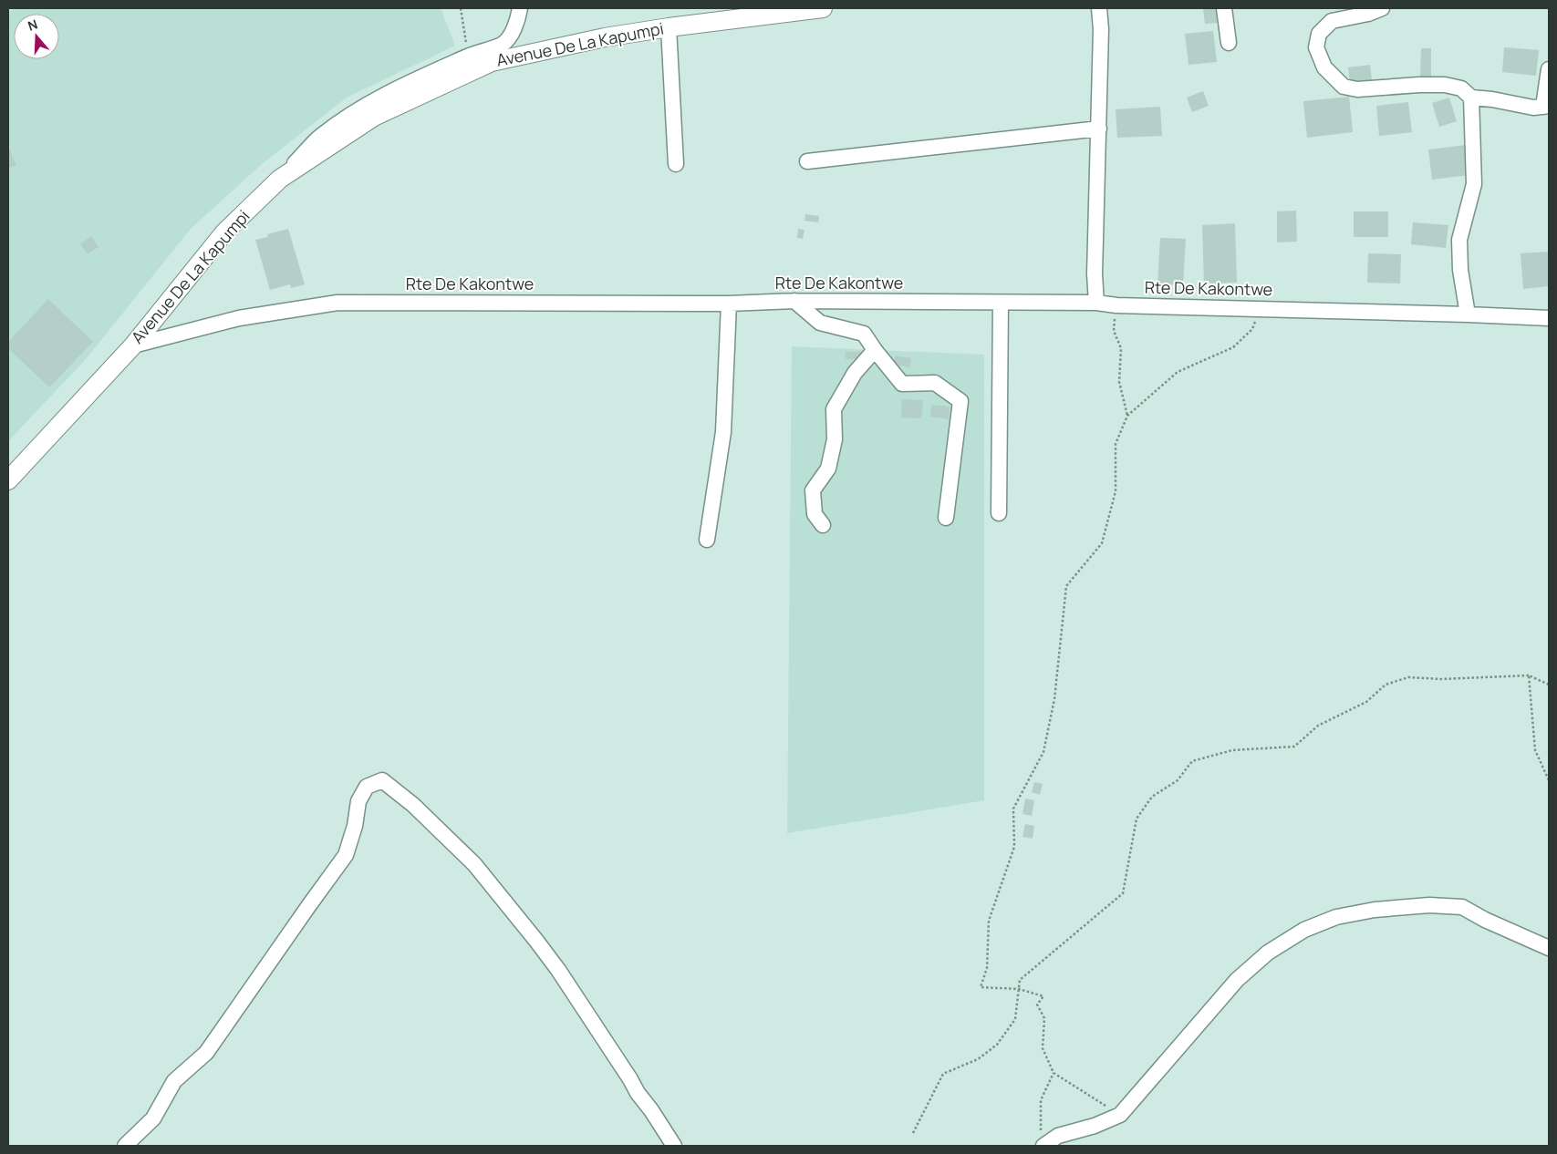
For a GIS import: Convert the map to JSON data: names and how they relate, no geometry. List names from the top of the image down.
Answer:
{
  "streets": {
    "main road": ["Avenue De La Kapumpi"],
    "street": ["Rte De Kakontwe"]
  },
  "crossings": [
    ["Avenue De La Kapumpi", "Rte De Kakontwe"]
  ],
  "north": "top"
}
